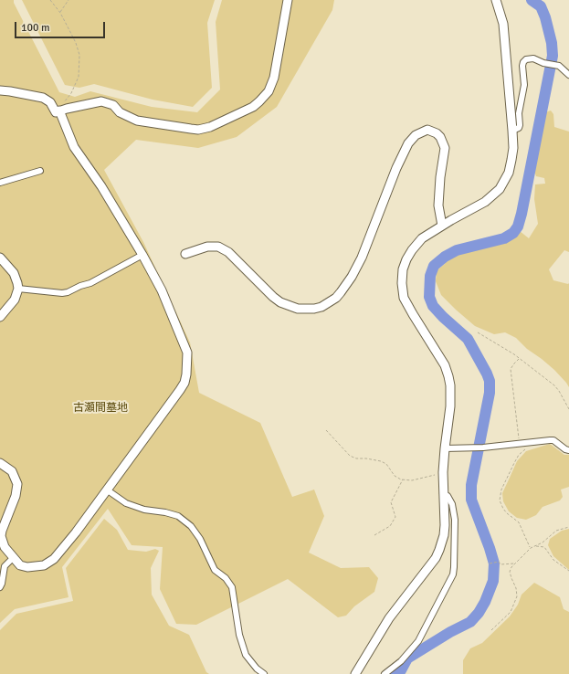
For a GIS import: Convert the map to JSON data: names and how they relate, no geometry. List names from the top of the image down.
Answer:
{
  "parks": ["古瀬間墓地"],
  "scale_bar": "100 m"
}
